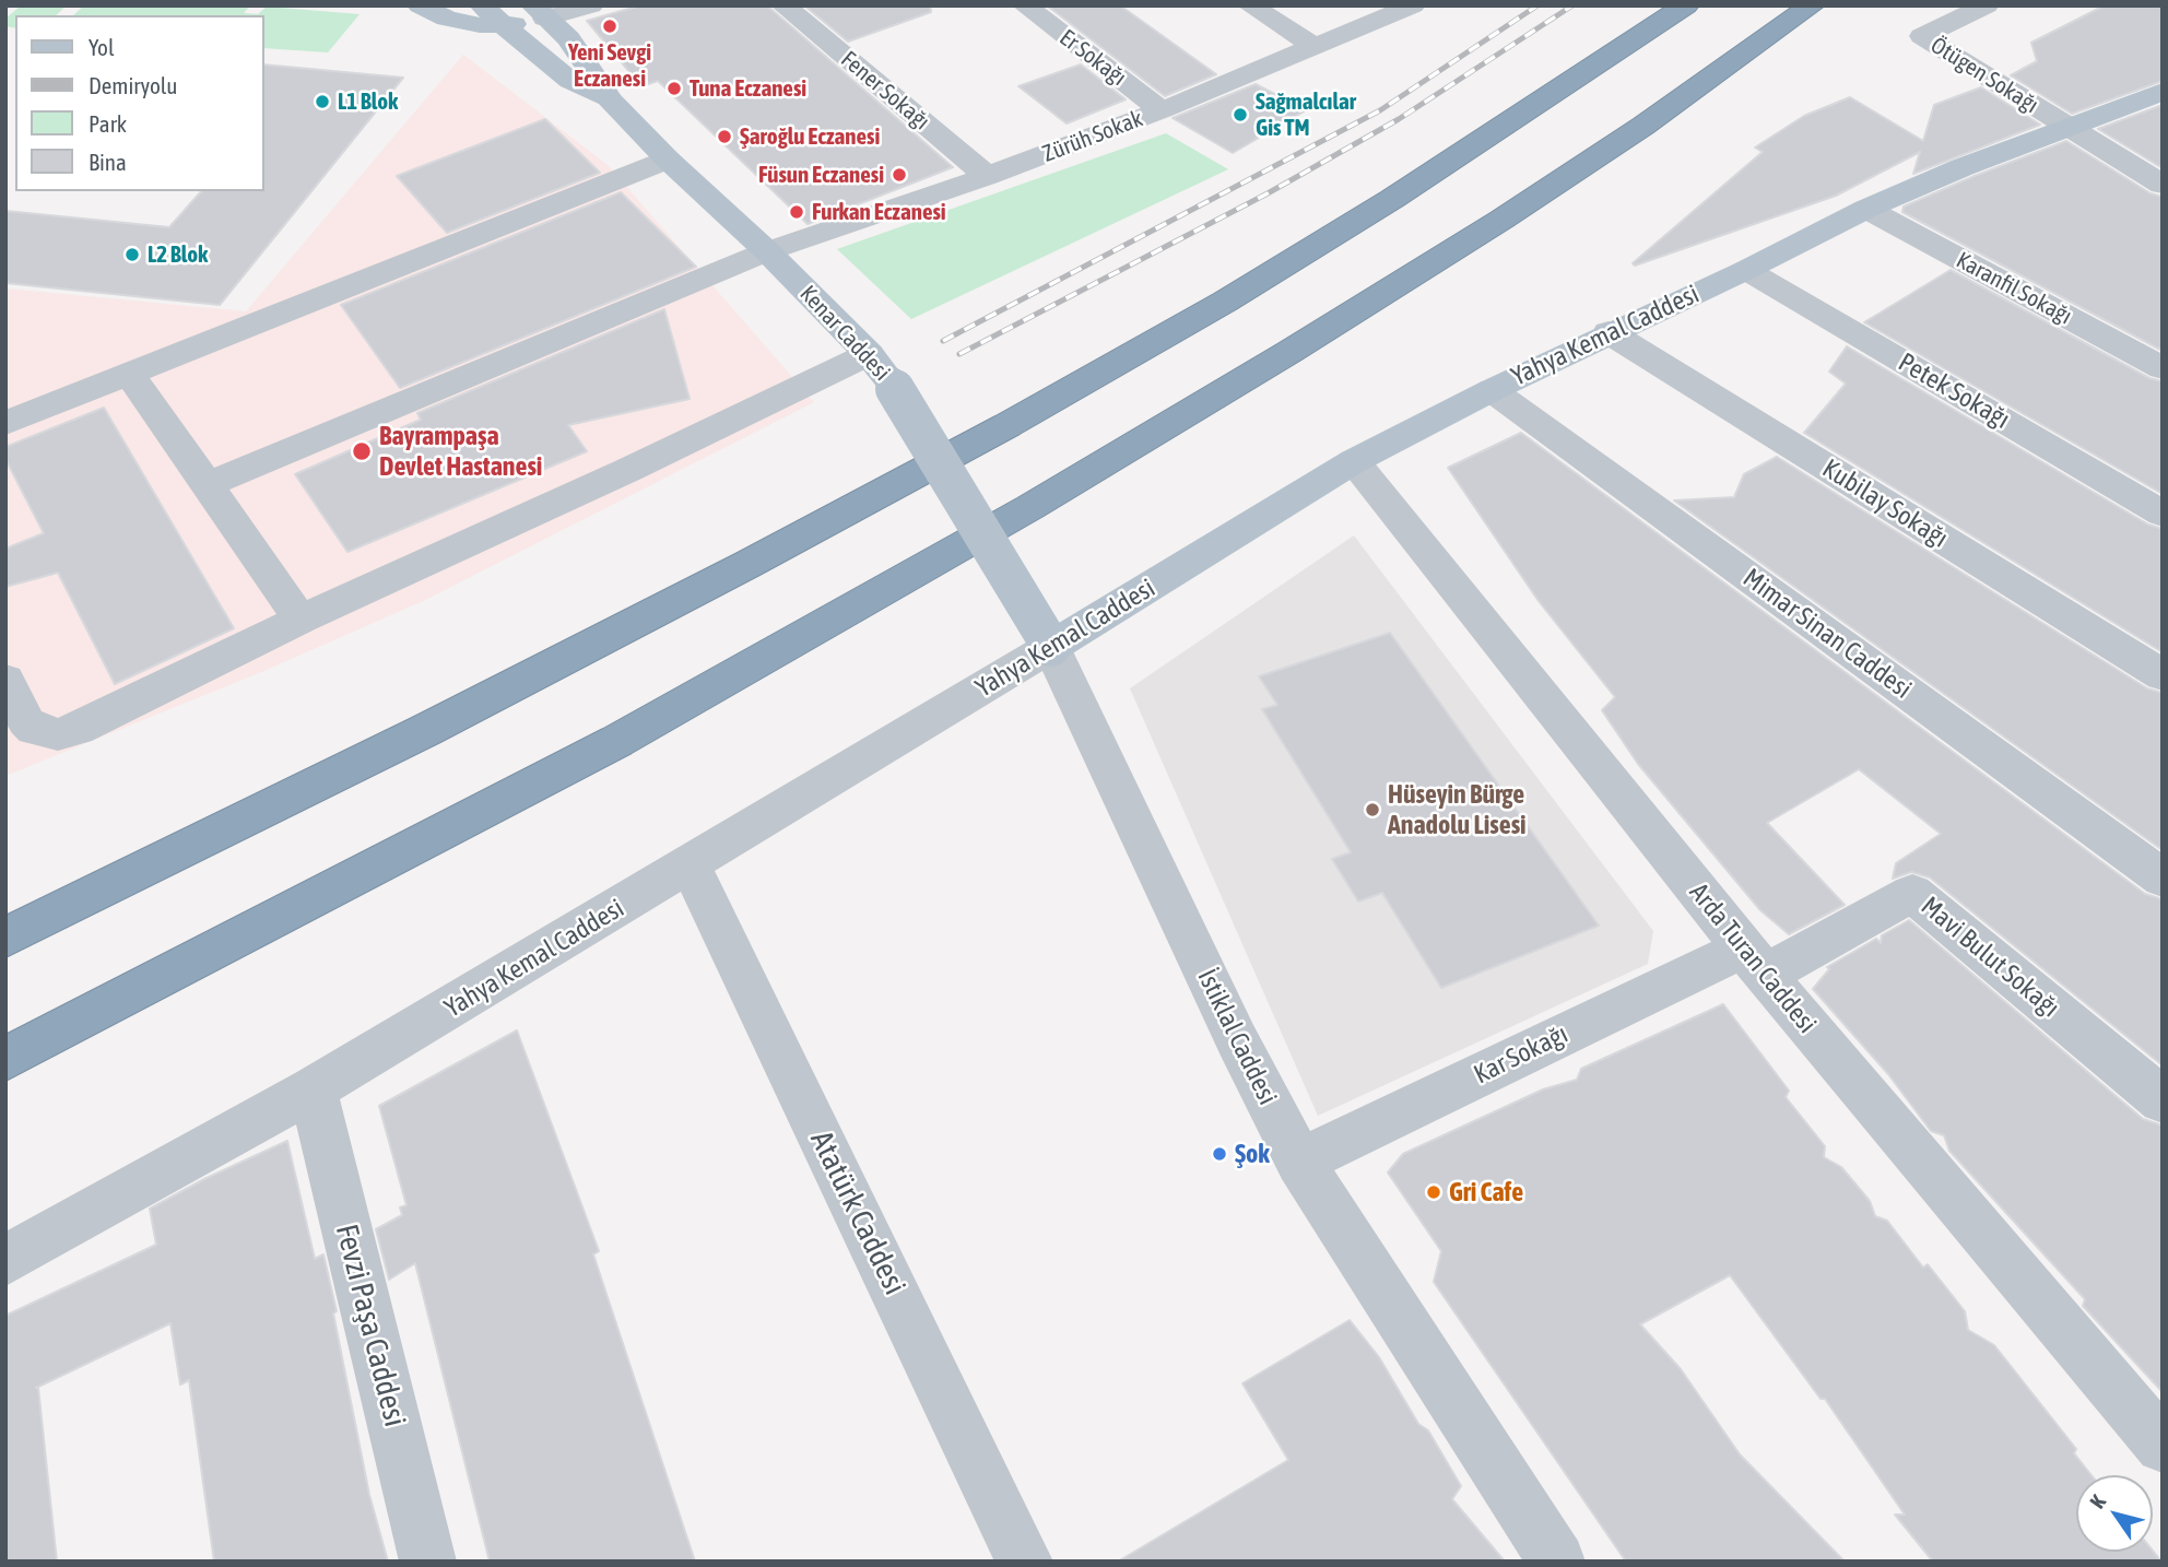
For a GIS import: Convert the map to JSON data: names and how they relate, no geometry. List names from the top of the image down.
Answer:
{
  "streets": {
    "main road": ["Kenar Caddesi", "Yahya Kemal Caddesi"],
    "street": [
      "Er Sokağı",
      "Ötügen Sokağı",
      "Fener Sokağı",
      "Zürüh Sokak",
      "Karanfil Sokağı",
      "Petek Sokağı",
      "Kubilay Sokağı",
      "Mimar Sinan Caddesi",
      "Mavi Bulut Sokağı",
      "Arda Turan Caddesi",
      "İstiklal Caddesi",
      "Kar Sokağı",
      "Atatürk Caddesi",
      "Fevzi Paşa Caddesi"
    ]
  },
  "crossings": [
    ["Er Sokağı", "Zürüh Sokak"],
    ["Ötügen Sokağı", "Yahya Kemal Caddesi"],
    ["Fener Sokağı", "Zürüh Sokak"],
    ["Zürüh Sokak", "Kenar Caddesi"],
    ["Karanfil Sokağı", "Yahya Kemal Caddesi"],
    ["Kenar Caddesi", "Yahya Kemal Caddesi"],
    ["Kenar Caddesi", "İstiklal Caddesi"],
    ["Yahya Kemal Caddesi", "Petek Sokağı"],
    ["Yahya Kemal Caddesi", "Kubilay Sokağı"],
    ["Yahya Kemal Caddesi", "Mimar Sinan Caddesi"],
    ["Yahya Kemal Caddesi", "Arda Turan Caddesi"],
    ["Yahya Kemal Caddesi", "İstiklal Caddesi"],
    ["Yahya Kemal Caddesi", "Atatürk Caddesi"],
    ["Yahya Kemal Caddesi", "Fevzi Paşa Caddesi"],
    ["Mavi Bulut Sokağı", "Arda Turan Caddesi"],
    ["Mavi Bulut Sokağı", "Kar Sokağı"],
    ["Arda Turan Caddesi", "Kar Sokağı"],
    ["İstiklal Caddesi", "Kar Sokağı"]
  ],
  "places": [
    "Yeni Sevgi Eczanesi",
    "Tuna Eczanesi",
    "L1 Blok",
    "Sağmalcılar Gis TM",
    "Şaroğlu Eczanesi",
    "Füsun Eczanesi",
    "Furkan Eczanesi",
    "L2 Blok",
    "Bayrampaşa Devlet Hastanesi",
    "Hüseyin Bürge Anadolu Lisesi",
    "Şok",
    "Gri Cafe"
  ],
  "legend": [
    "Yol",
    "Demiryolu",
    "Park",
    "Bina"
  ],
  "north": "top left"
}
